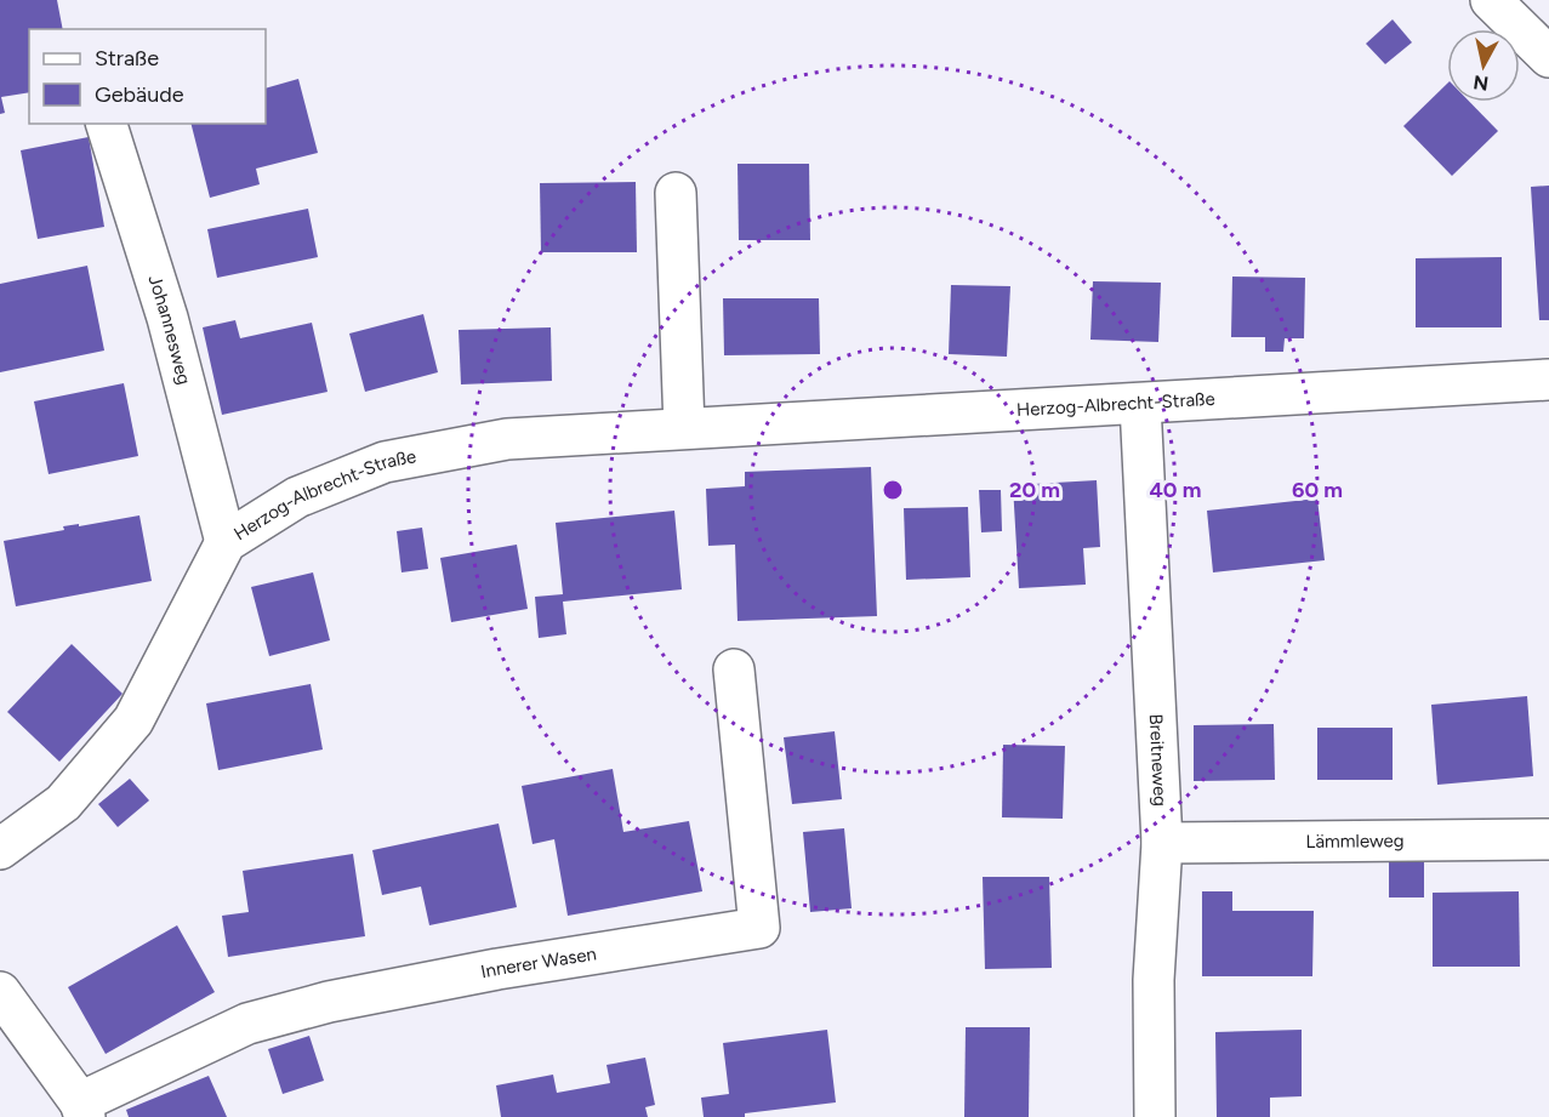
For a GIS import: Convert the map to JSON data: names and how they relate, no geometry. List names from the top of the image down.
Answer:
{
  "streets": {
    "street": [
      "Johannesweg",
      "Herzog-Albrecht-Straße",
      "Breitneweg",
      "Lämmleweg",
      "Innerer Wasen"
    ]
  },
  "crossings": [
    ["Johannesweg", "Herzog-Albrecht-Straße"],
    ["Herzog-Albrecht-Straße", "Breitneweg"],
    ["Breitneweg", "Lämmleweg"]
  ],
  "legend": ["Straße", "Gebäude"],
  "north": "bottom",
  "rings": ["20 m", "40 m", "60 m"]
}
